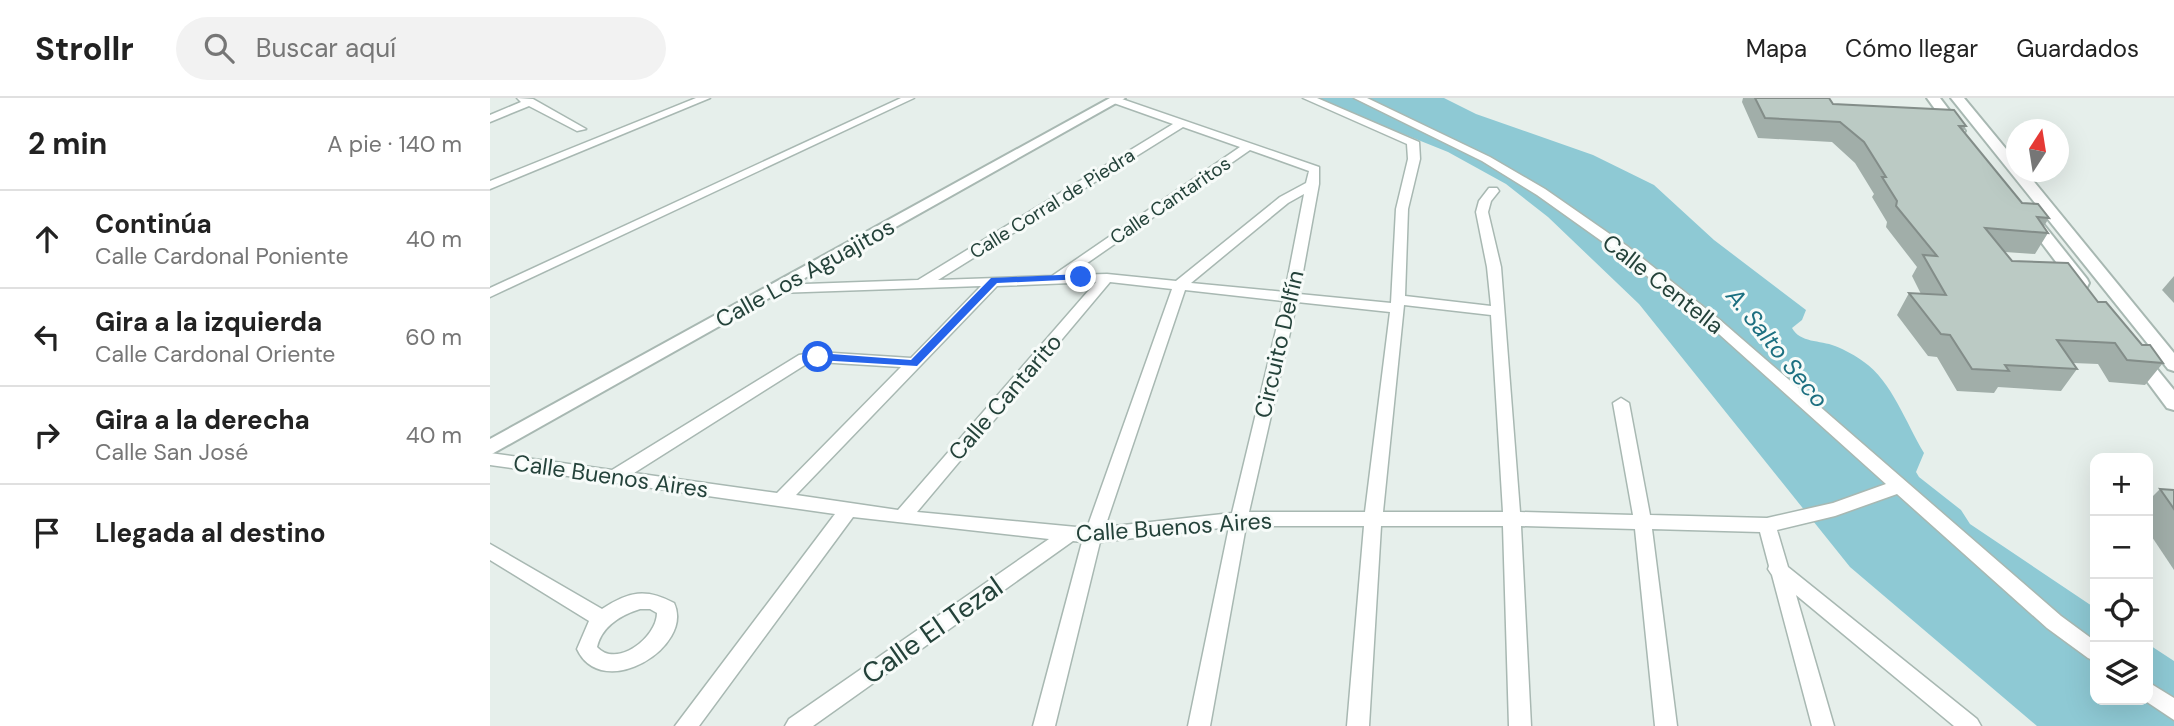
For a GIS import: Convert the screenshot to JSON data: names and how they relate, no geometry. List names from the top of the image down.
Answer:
{
  "streets": {
    "street": [
      "Calle Cantaritos",
      "Calle Corral de Piedra",
      "Calle Los Aguajitos",
      "Calle Centella",
      "Circuito Delfín",
      "Calle Cantarito",
      "Calle Buenos Aires",
      "Calle El Tezal"
    ]
  },
  "crossings": [
    ["Calle Centella", "Calle Buenos Aires"],
    ["Circuito Delfín", "Calle Buenos Aires"],
    ["Calle Cantarito", "Calle Buenos Aires"],
    ["Calle Buenos Aires", "Calle El Tezal"]
  ],
  "water": ["A. Salto Seco"],
  "north": "top",
  "page": {
    "header": "Strollr",
    "search": "Buscar aquí",
    "nav": ["Mapa", "Cómo llegar", "Guardados"],
    "heading": ["2 min", "A pie · 140 m"],
    "list": [
      ["Continúa", "Calle Cardonal Poniente", "40 m"],
      ["Gira a la izquierda", "Calle Cardonal Oriente", "60 m"],
      ["Gira a la derecha", "Calle San José", "40 m"],
      "Llegada al destino"
    ],
    "map_buttons": ["+", "−"]
  }
}
